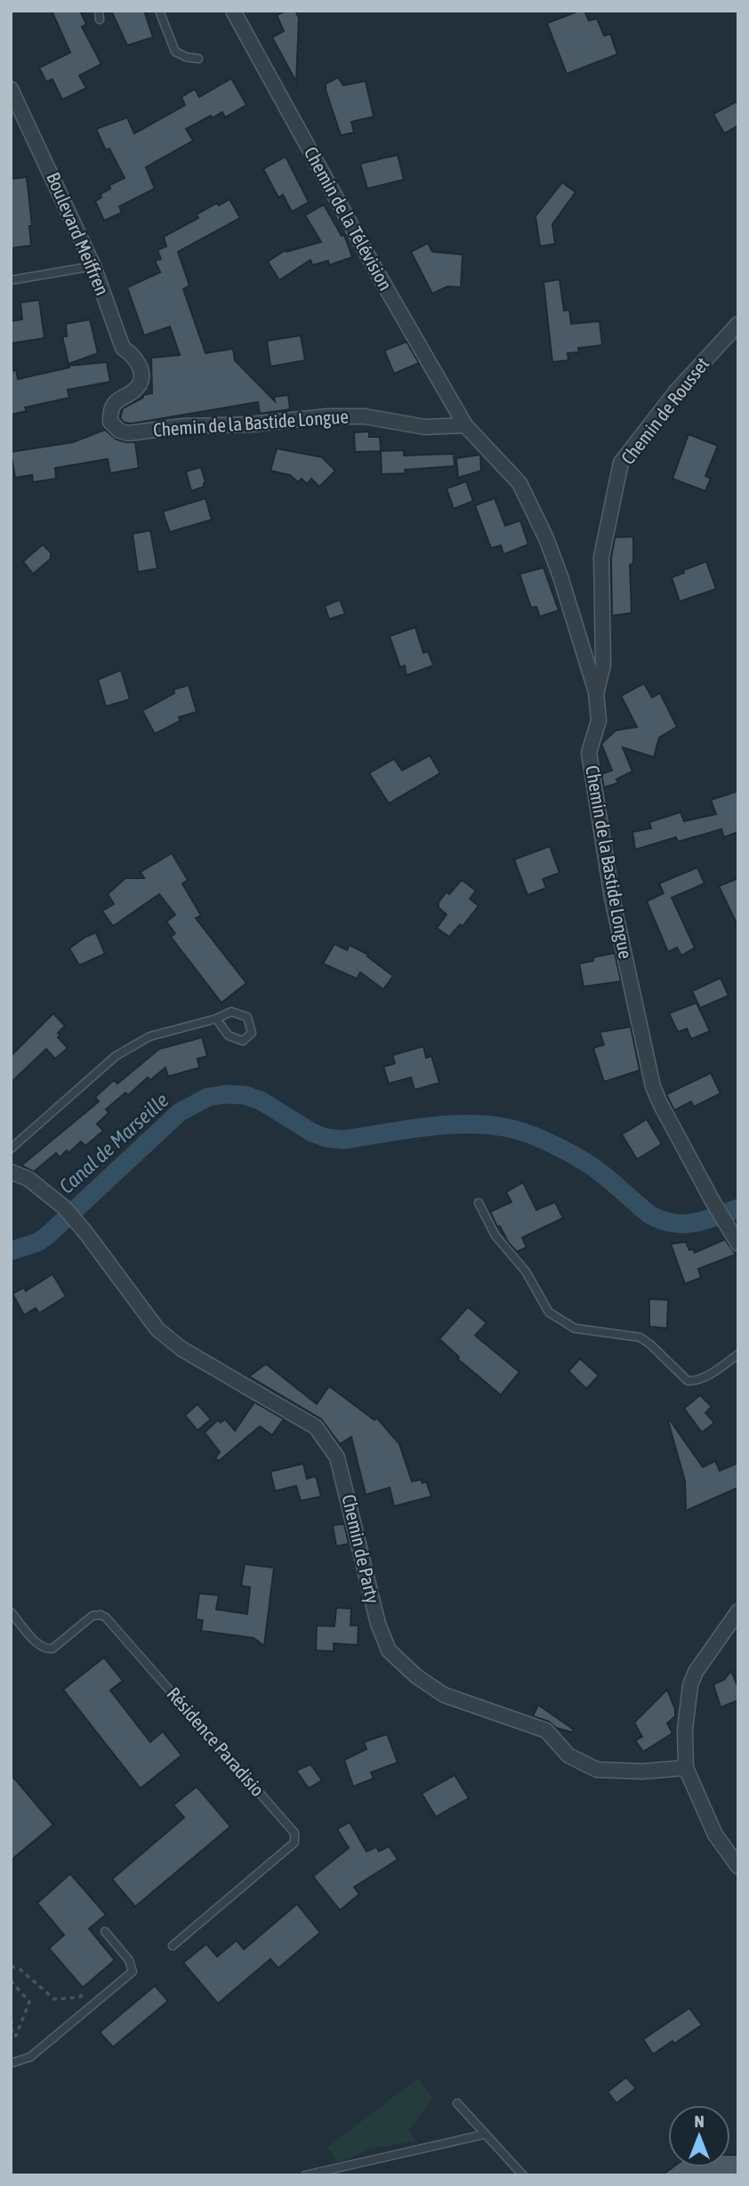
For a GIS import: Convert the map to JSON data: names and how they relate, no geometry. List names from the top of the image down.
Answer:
{
  "streets": {
    "street": [
      "Chemin de la Télévision",
      "Boulevard Meiffren",
      "Chemin de Rousset",
      "Chemin de la Bastide Longue",
      "Chemin de Party"
    ],
    "lane": ["Résidence Paradisio"]
  },
  "crossings": [
    ["Chemin de la Télévision", "Chemin de la Bastide Longue"],
    ["Boulevard Meiffren", "Chemin de la Bastide Longue"],
    ["Chemin de Rousset", "Chemin de la Bastide Longue"]
  ],
  "water": ["Canal de Marseille"],
  "north": "top"
}
